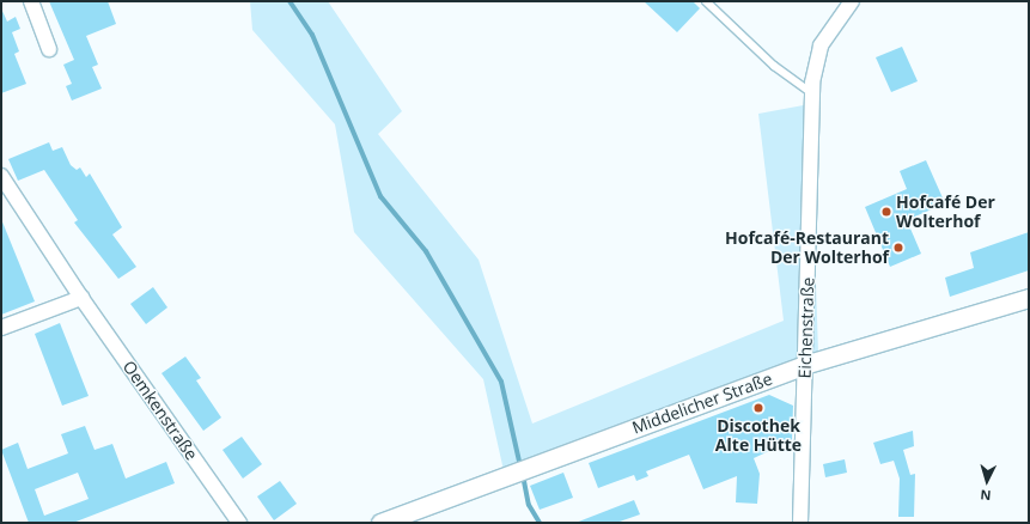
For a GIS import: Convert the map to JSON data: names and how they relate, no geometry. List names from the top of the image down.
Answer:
{
  "streets": {
    "street": ["Eichenstraße", "Middelicher Straße", "Oemkenstraße"]
  },
  "crossings": [
    ["Eichenstraße", "Middelicher Straße"]
  ],
  "places": ["Hofcafé Der Wolterhof", "Hofcafé-Restaurant Der Wolterhof", "Discothek Alte Hütte"],
  "north": "bottom"
}
